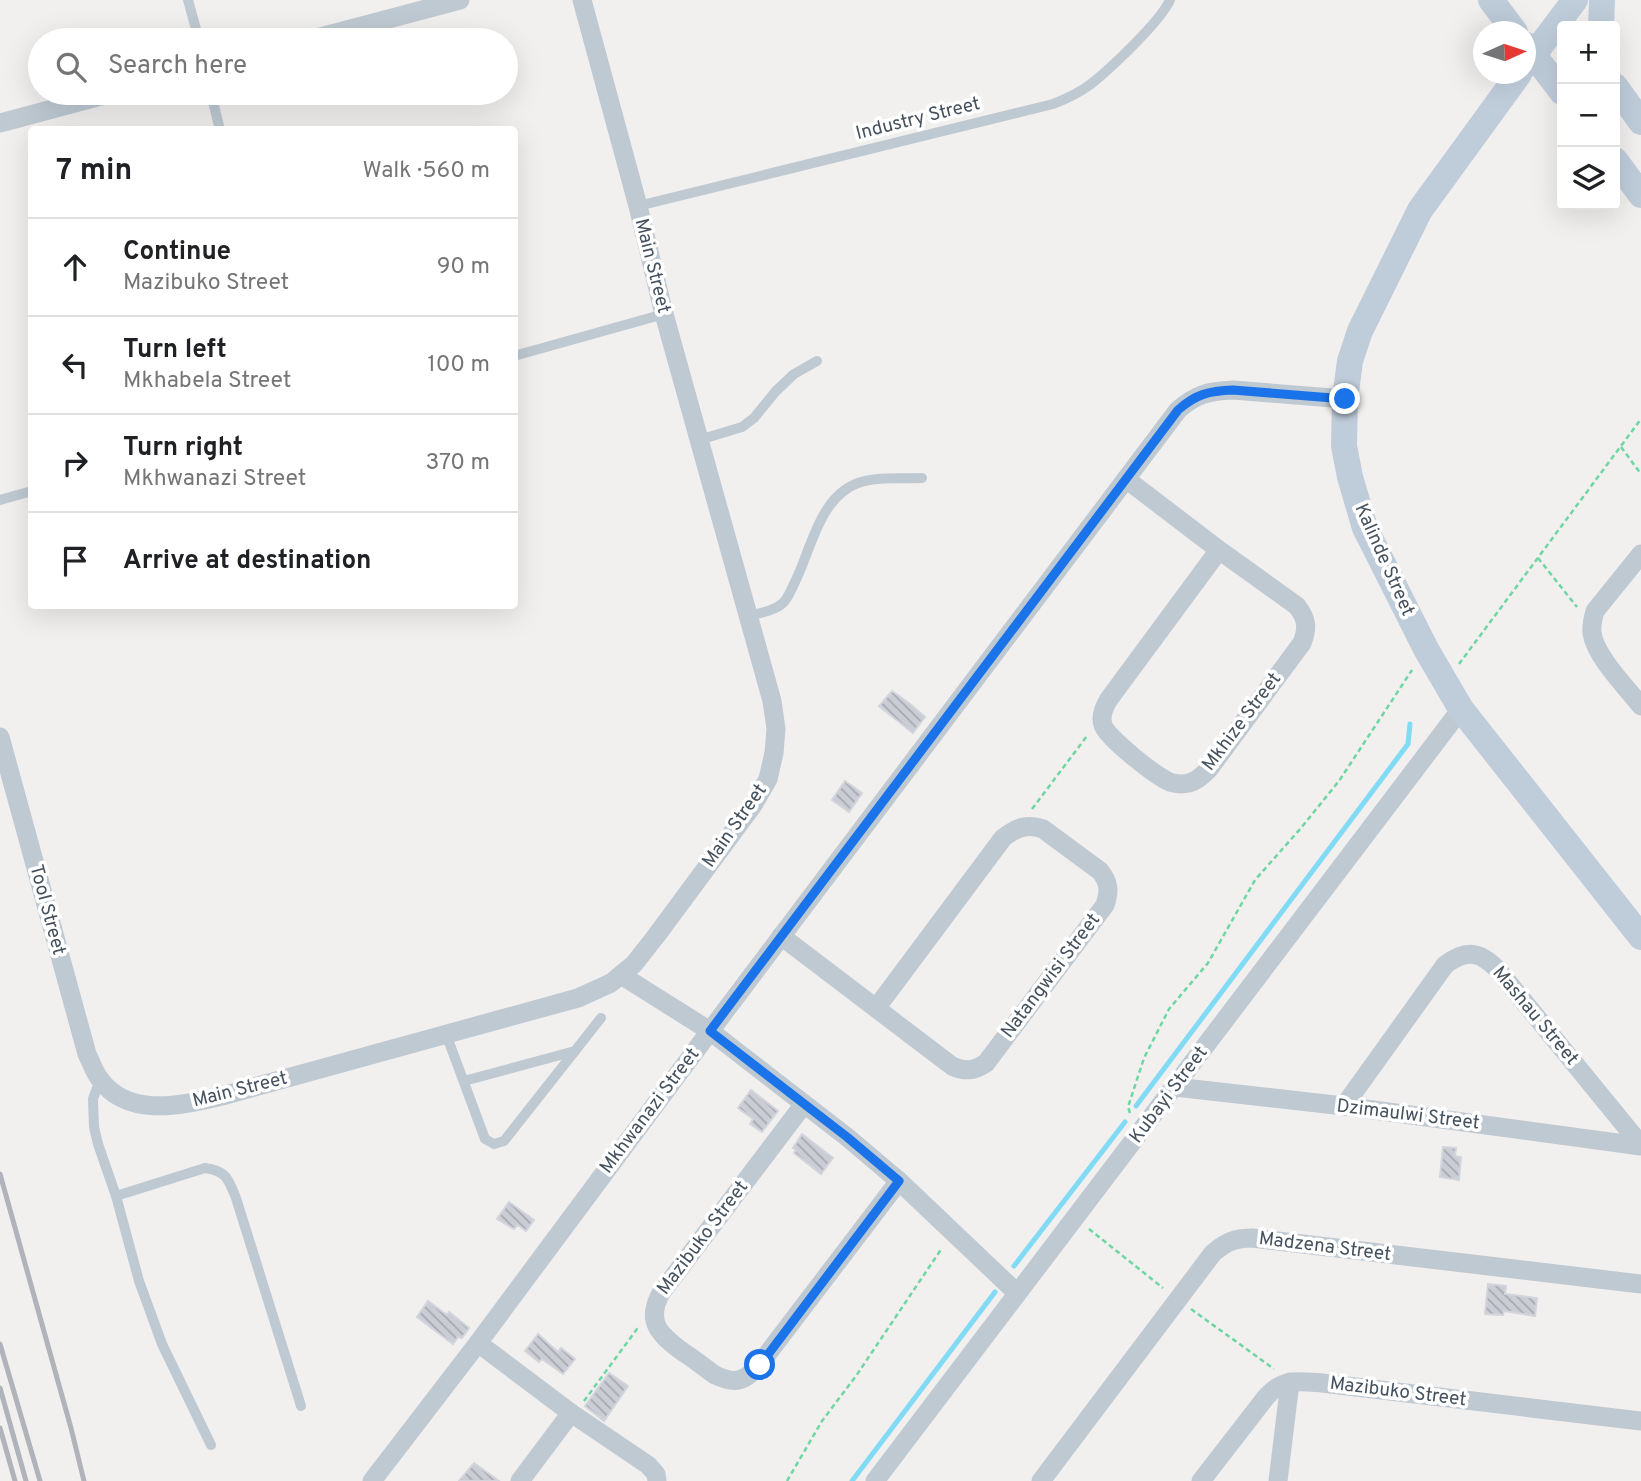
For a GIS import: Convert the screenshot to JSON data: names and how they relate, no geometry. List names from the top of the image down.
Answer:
{
  "streets": {
    "street": [
      "Main Street",
      "Kalinde Street",
      "Mkhize Street",
      "Tool Street",
      "Natangwisi Street",
      "Mashau Street",
      "Kubayi Street",
      "Mkhwanazi Street",
      "Dzimaulwi Street",
      "Mazibuko Street",
      "Madzena Street"
    ],
    "lane": ["Industry Street"]
  },
  "crossings": [
    ["Industry Street", "Main Street"],
    ["Main Street", "Tool Street"],
    ["Kalinde Street", "Kubayi Street"],
    ["Kalinde Street", "Mkhwanazi Street"],
    ["Mkhize Street", "Mkhwanazi Street"],
    ["Natangwisi Street", "Mkhwanazi Street"],
    ["Mashau Street", "Dzimaulwi Street"],
    ["Kubayi Street", "Dzimaulwi Street"]
  ],
  "north": "right",
  "page": {
    "map_buttons": ["+", "−"],
    "search": "Search here",
    "heading": ["7 min", "Walk · 560 m"],
    "list": [
      ["Continue", "Mazibuko Street", "90 m"],
      ["Turn left", "Mkhabela Street", "100 m"],
      ["Turn right", "Mkhwanazi Street", "370 m"],
      "Arrive at destination"
    ]
  }
}
